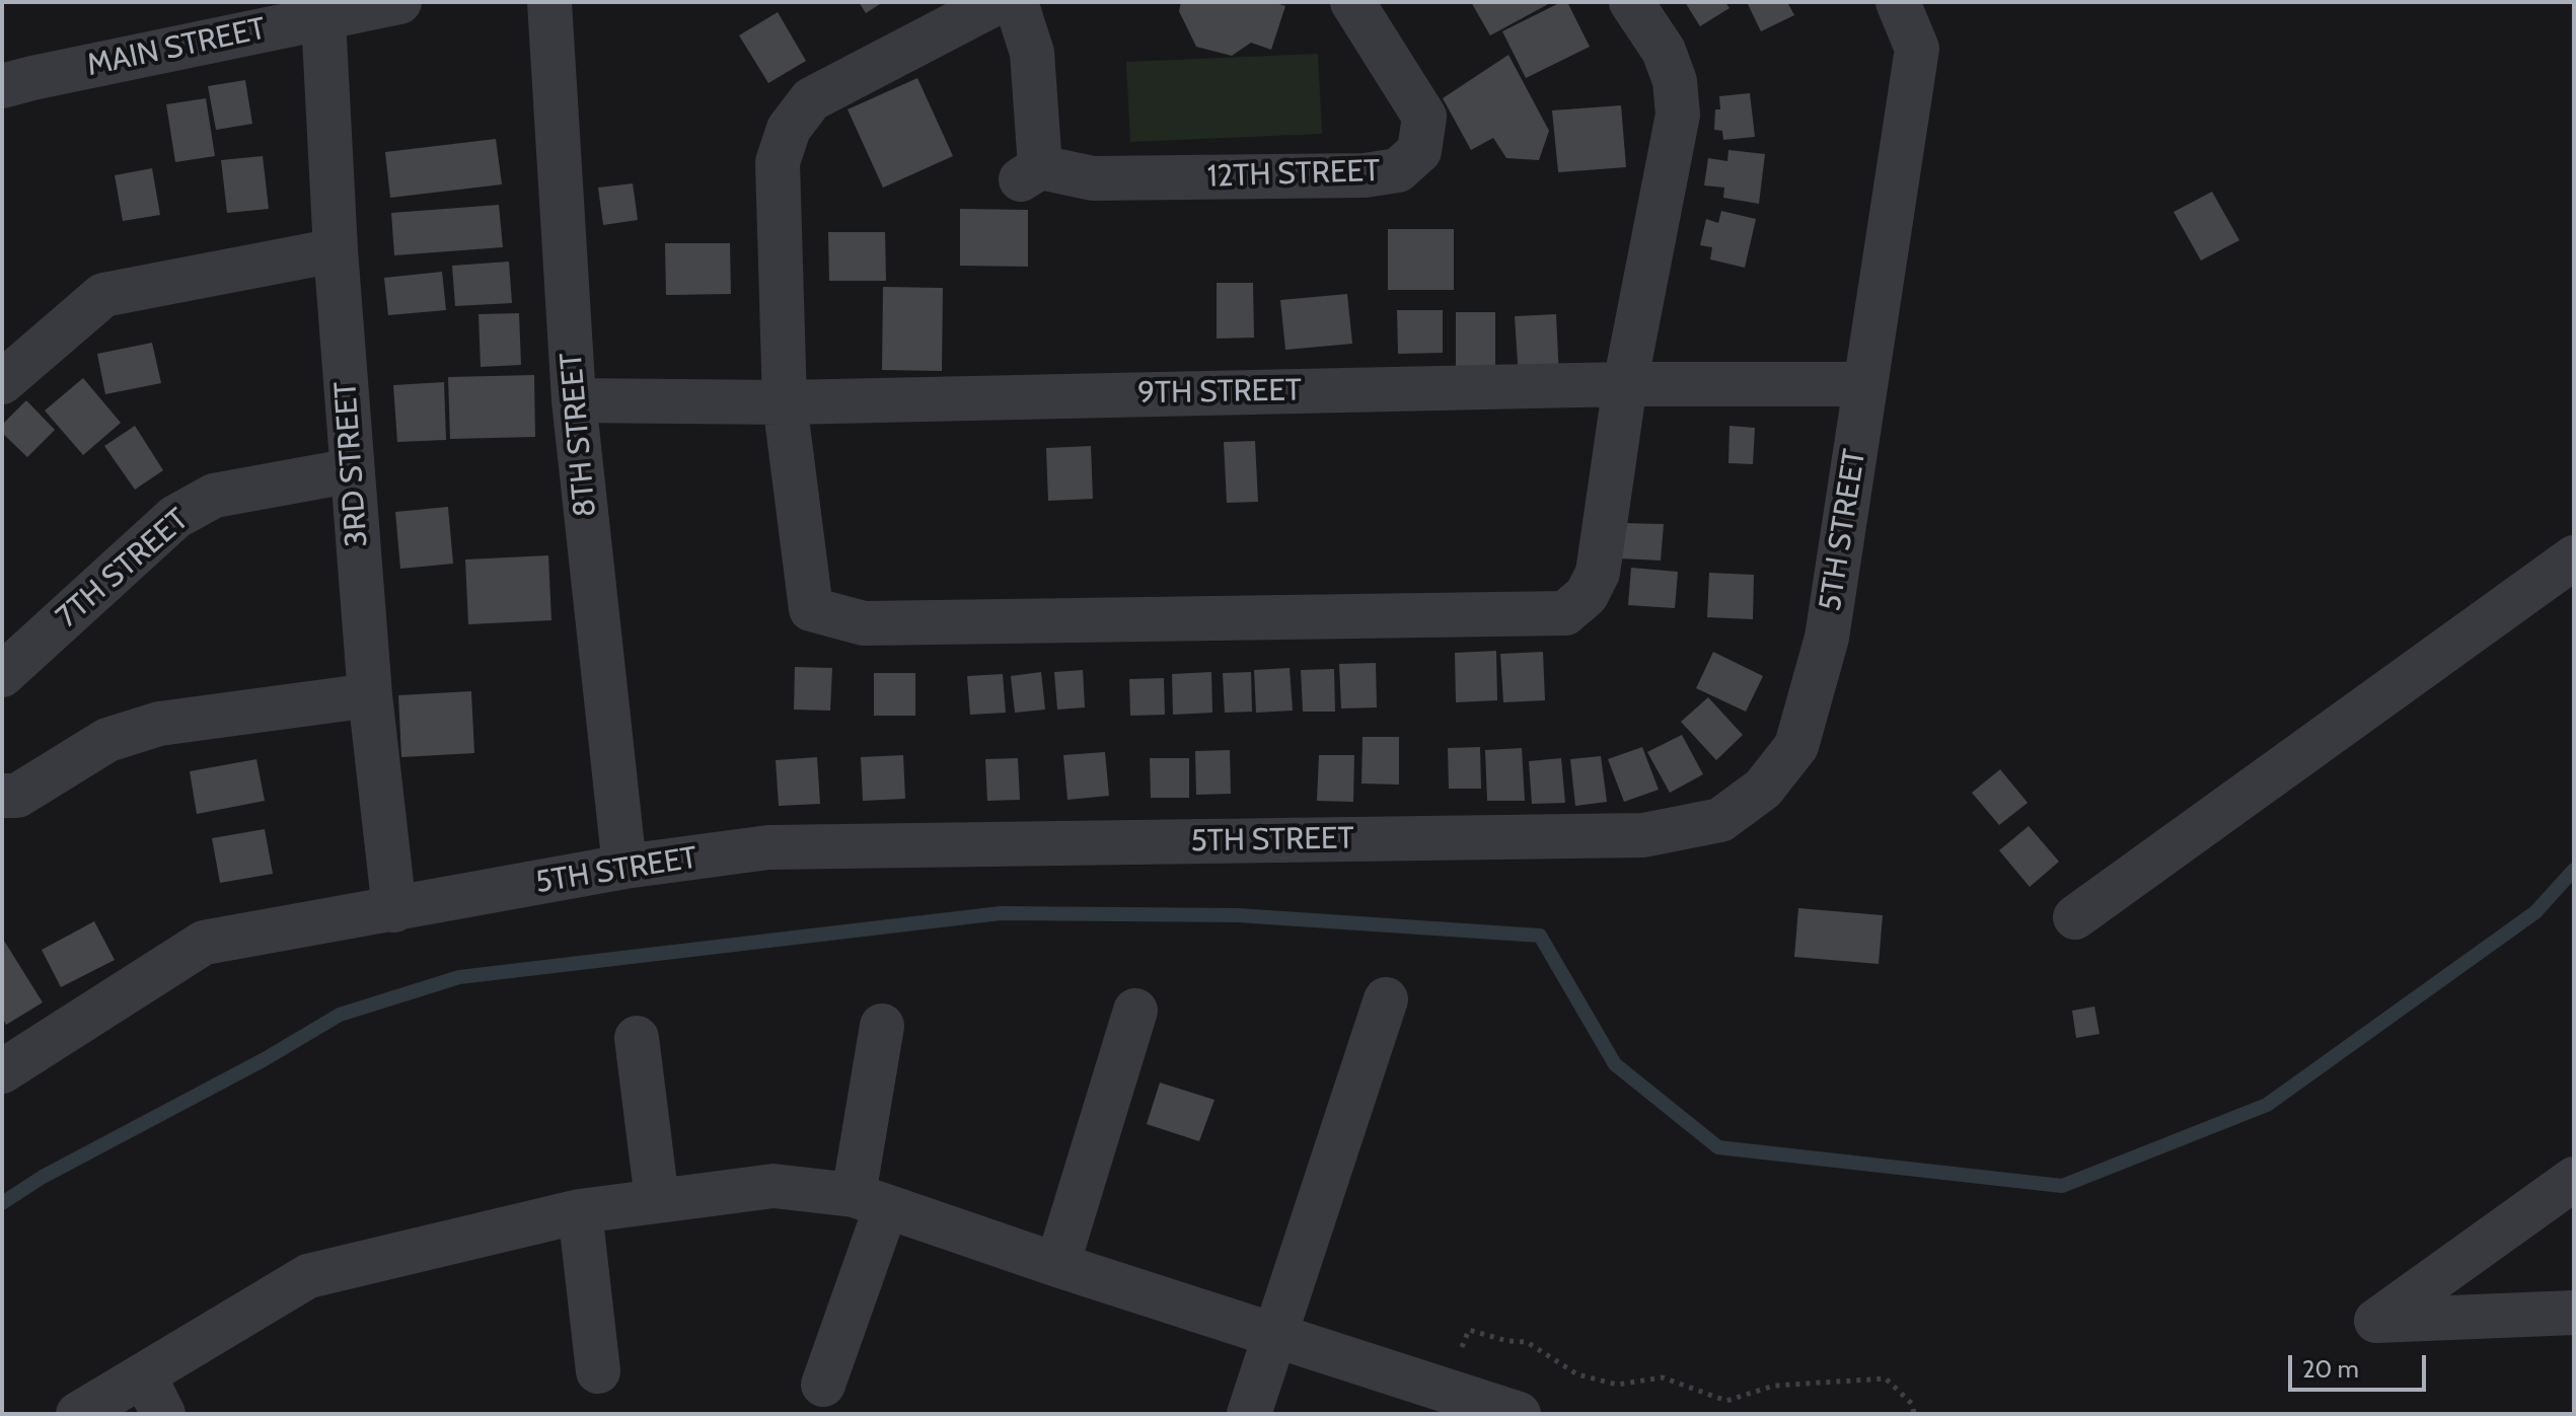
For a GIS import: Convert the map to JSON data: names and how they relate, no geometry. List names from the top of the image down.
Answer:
{
  "streets": {
    "street": [
      "MAIN STREET",
      "12TH STREET",
      "9TH STREET",
      "8TH STREET",
      "3RD STREET",
      "5TH STREET",
      "7TH STREET"
    ]
  },
  "crossings": [
    ["MAIN STREET", "3RD STREET"],
    ["9TH STREET", "8TH STREET"],
    ["9TH STREET", "5TH STREET"],
    ["8TH STREET", "5TH STREET"],
    ["3RD STREET", "5TH STREET"],
    ["3RD STREET", "7TH STREET"]
  ],
  "scale_bar": "20 m"
}
